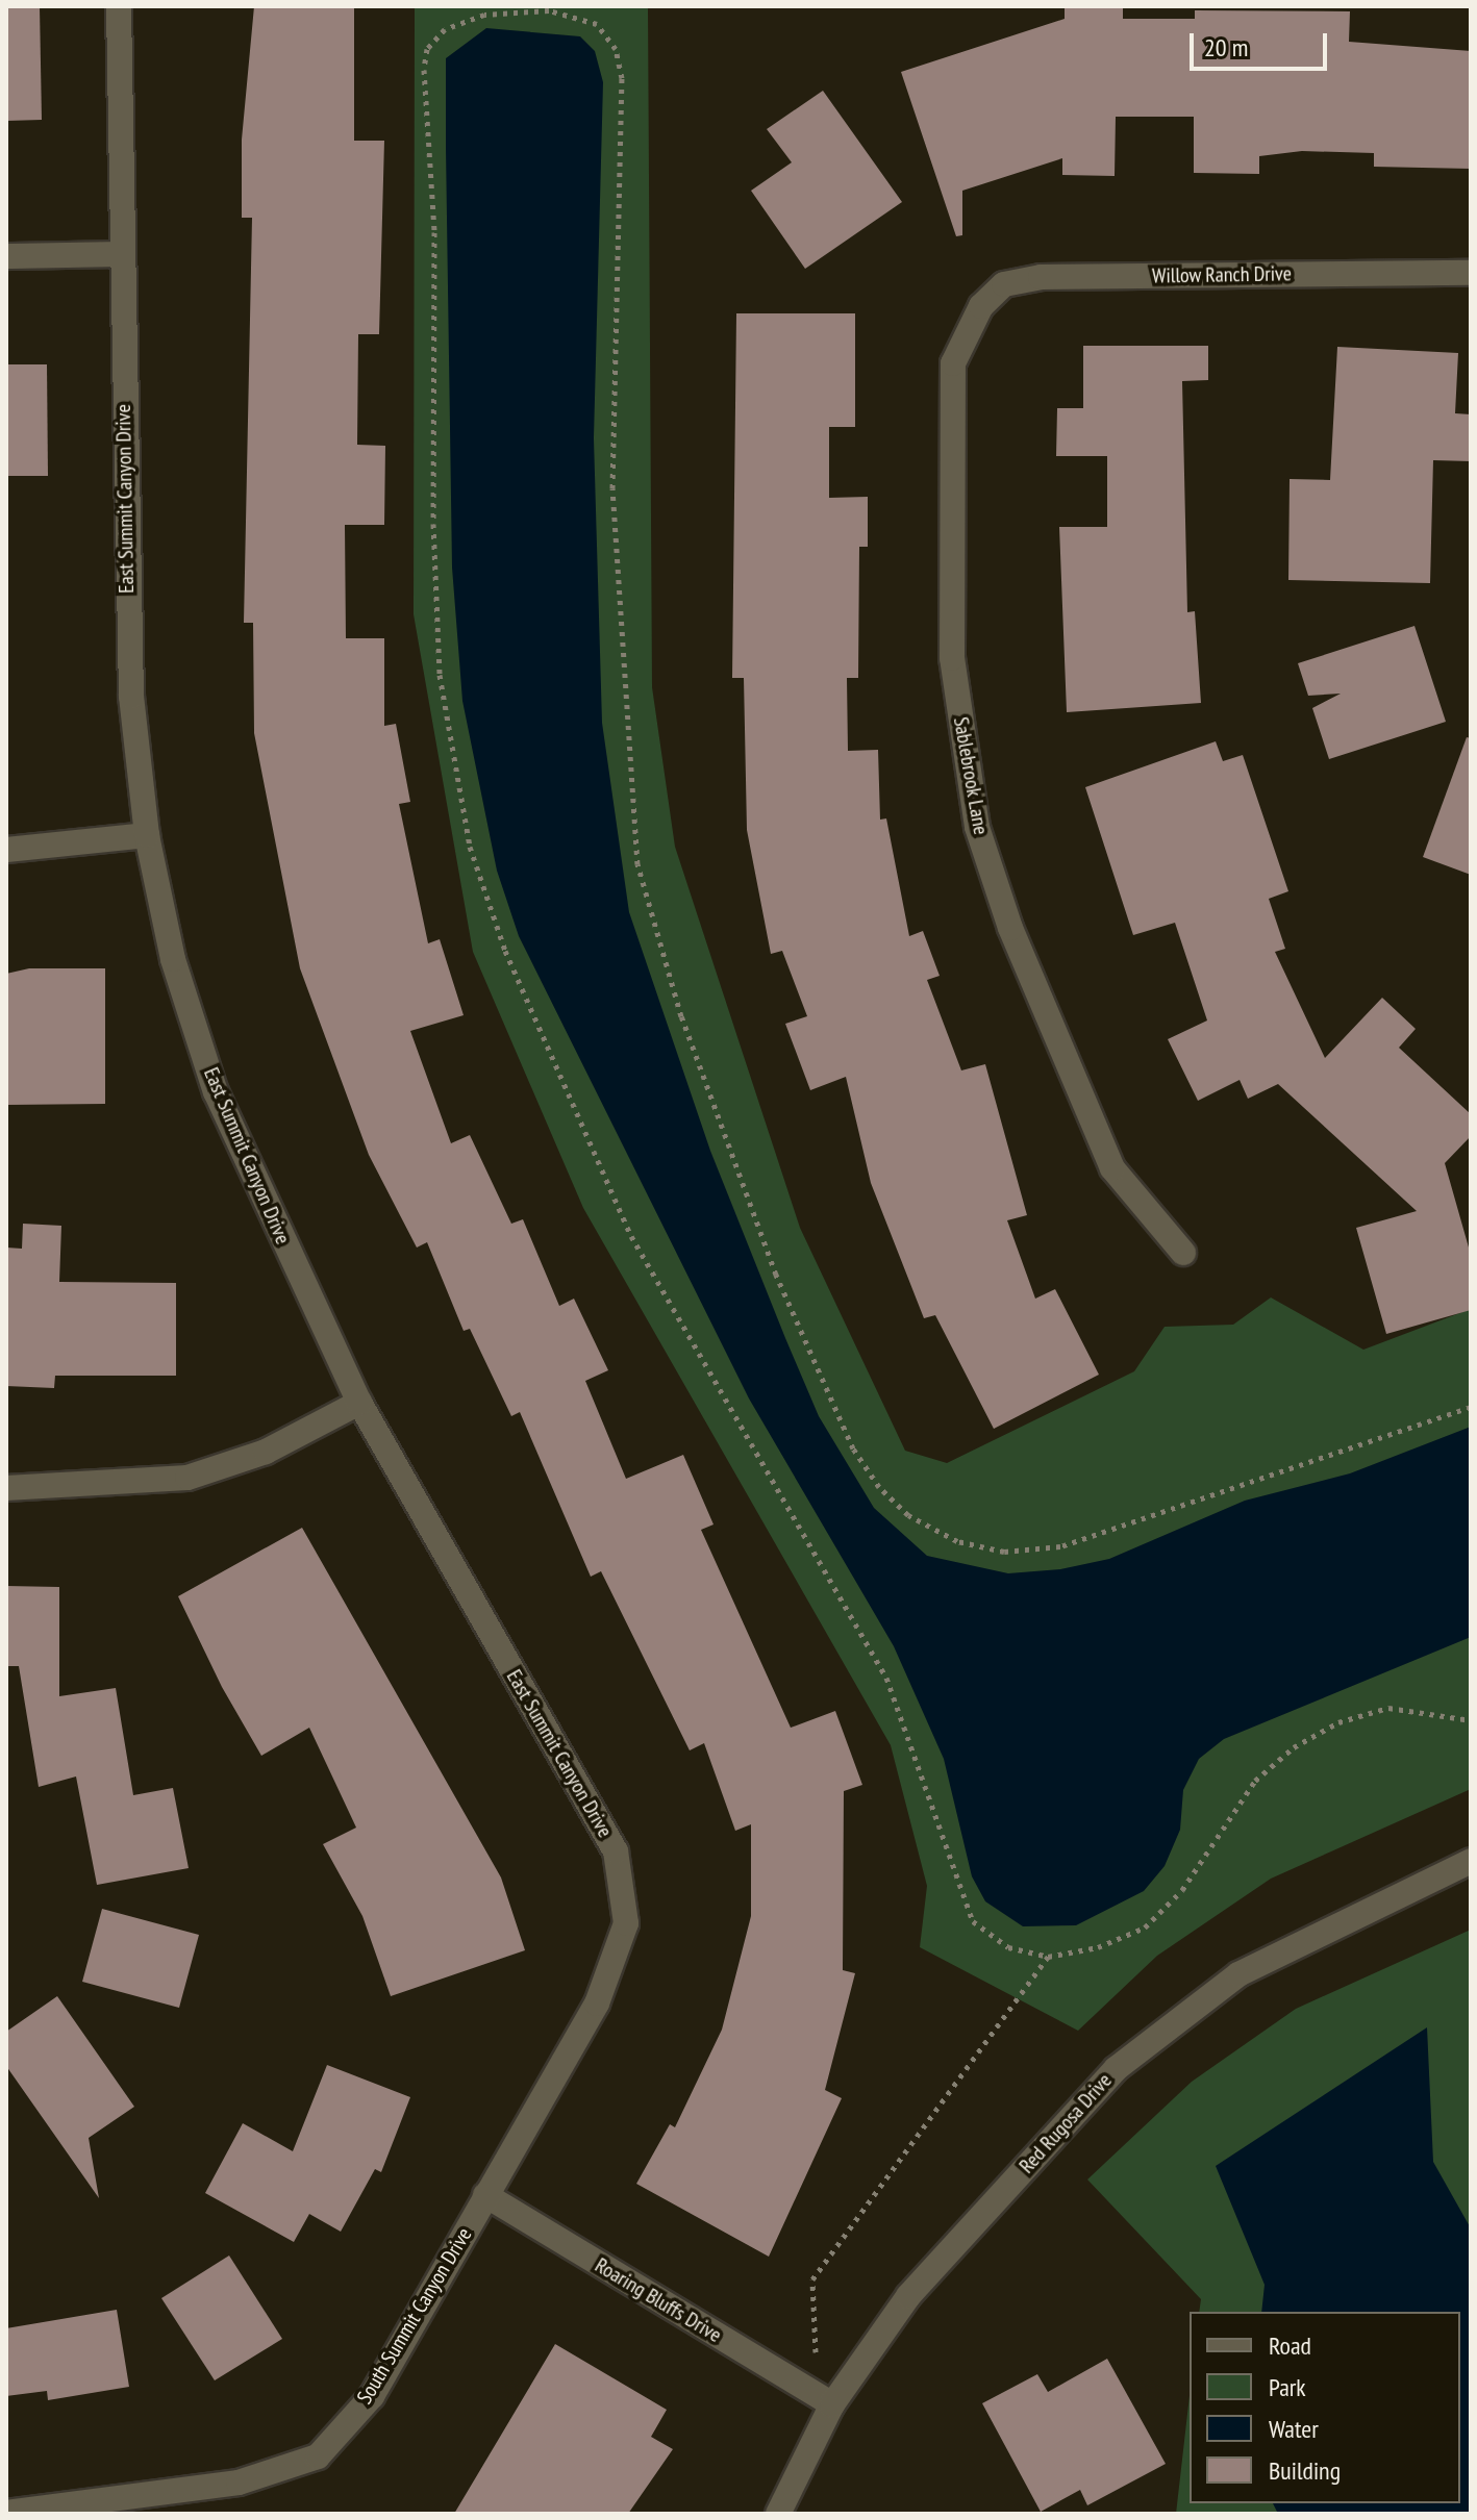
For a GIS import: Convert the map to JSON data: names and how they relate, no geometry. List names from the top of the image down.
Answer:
{
  "streets": {
    "street": [
      "Willow Ranch Drive",
      "East Summit Canyon Drive",
      "Sablebrook Lane",
      "Red Rugosa Drive",
      "Roaring Bluffs Drive",
      "South Summit Canyon Drive"
    ]
  },
  "crossings": [
    ["Willow Ranch Drive", "Sablebrook Lane"],
    ["East Summit Canyon Drive", "Roaring Bluffs Drive"],
    ["East Summit Canyon Drive", "South Summit Canyon Drive"],
    ["Red Rugosa Drive", "Roaring Bluffs Drive"],
    ["Roaring Bluffs Drive", "South Summit Canyon Drive"]
  ],
  "legend": [
    "Road",
    "Park",
    "Water",
    "Building"
  ],
  "scale_bar": "20 m"
}
